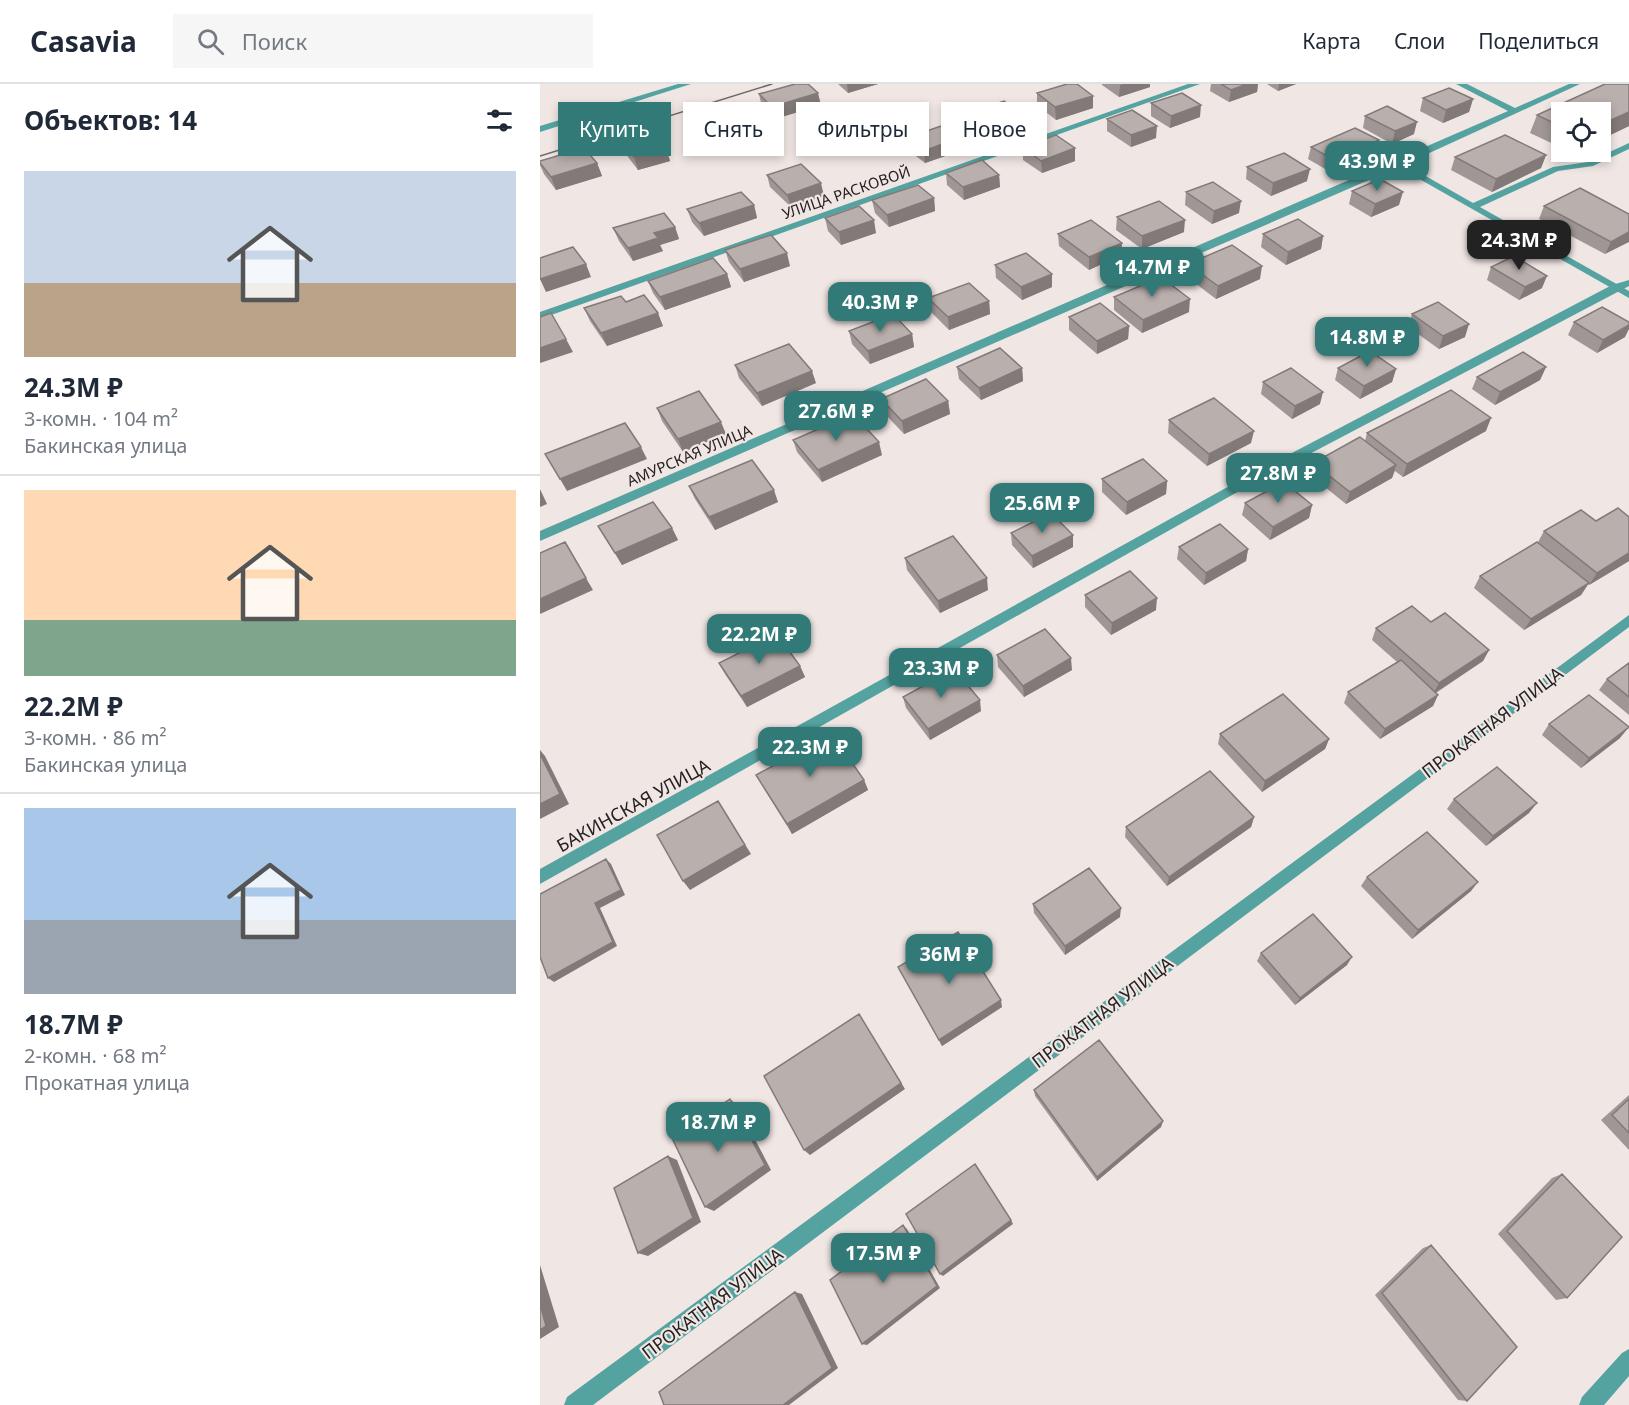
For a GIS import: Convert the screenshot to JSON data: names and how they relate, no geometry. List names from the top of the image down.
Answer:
{
  "streets": {
    "street": [
      "УЛИЦА РАСКОВОЙ",
      "АМУРСКАЯ УЛИЦА",
      "ПРОКАТНАЯ УЛИЦА",
      "БАКИНСКАЯ УЛИЦА"
    ]
  },
  "page": {
    "header": "Casavia",
    "search": "Поиск",
    "nav": ["Карта", "Слои", "Поделиться"],
    "heading": "Объектов: 14",
    "chip": [
      "Купить",
      "Снять",
      "Фильтры",
      "Новое"
    ],
    "price": [
      "43.9M ₽",
      "24.3M ₽",
      "14.7M ₽",
      "40.3M ₽",
      "14.8M ₽",
      "27.6M ₽",
      "27.8M ₽",
      "25.6M ₽",
      "22.2M ₽",
      "23.3M ₽",
      "22.3M ₽",
      "36M ₽",
      "18.7M ₽",
      "17.5M ₽"
    ],
    "list": [
      {
        "name": "24.3M ₽",
        "note": "3-комн. · 104 m² · Бакинская улица"
      },
      {
        "name": "22.2M ₽",
        "note": "3-комн. · 86 m² · Бакинская улица"
      },
      {
        "name": "18.7M ₽",
        "note": "2-комн. · 68 m² · Прокатная улица"
      }
    ]
  }
}
